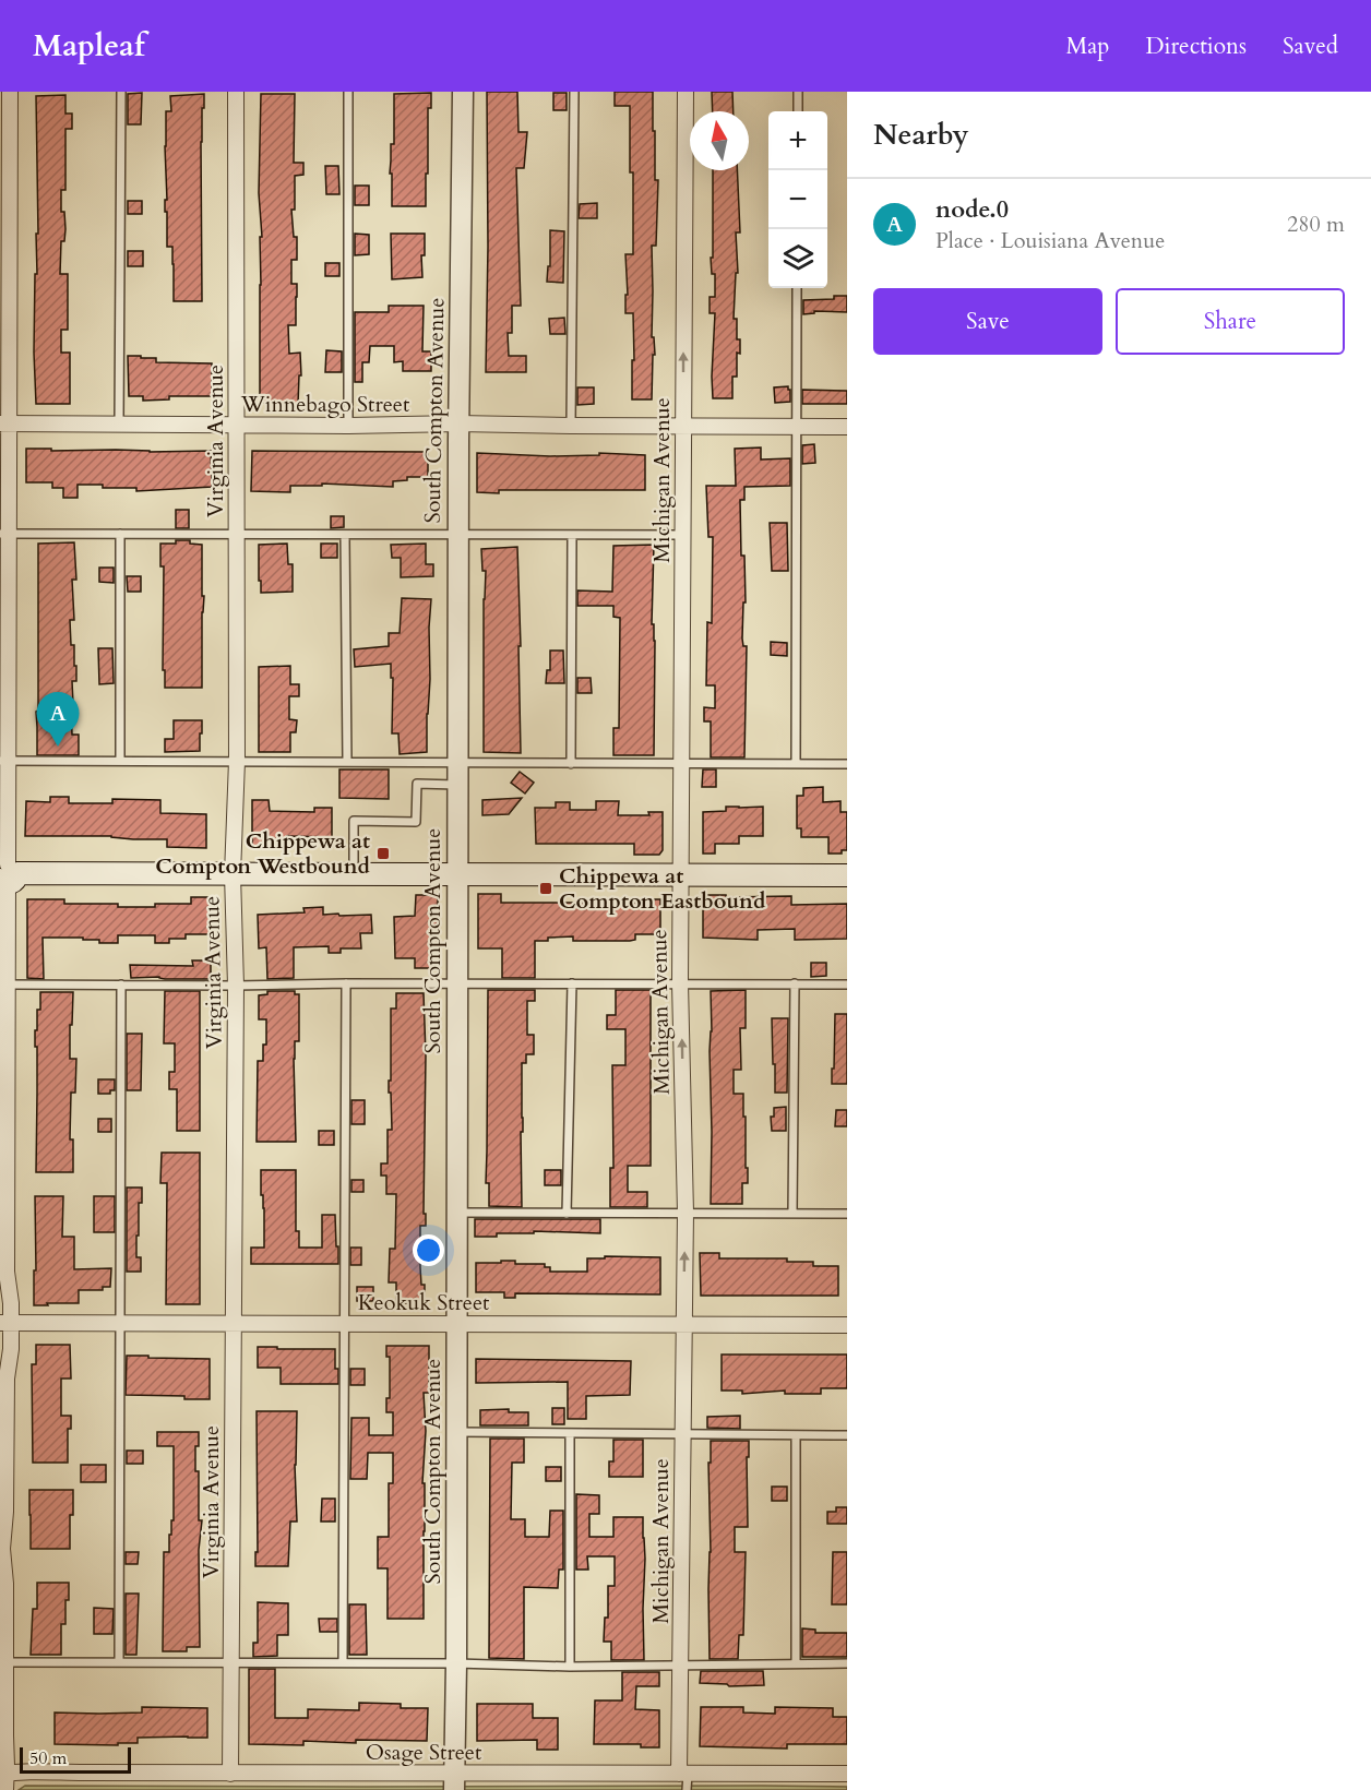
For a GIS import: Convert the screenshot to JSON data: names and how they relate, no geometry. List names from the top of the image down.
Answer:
{
  "streets": {
    "street": [
      "Winnebago Street",
      "South Compton Avenue",
      "Virginia Avenue",
      "Michigan Avenue",
      "Keokuk Street",
      "Osage Street"
    ]
  },
  "crossings": [
    ["Winnebago Street", "South Compton Avenue"],
    ["Winnebago Street", "Virginia Avenue"],
    ["Winnebago Street", "Michigan Avenue"],
    ["South Compton Avenue", "Keokuk Street"],
    ["South Compton Avenue", "Osage Street"],
    ["Virginia Avenue", "Keokuk Street"],
    ["Virginia Avenue", "Osage Street"],
    ["Michigan Avenue", "Keokuk Street"],
    ["Michigan Avenue", "Osage Street"]
  ],
  "one_way": ["Michigan Avenue"],
  "places": {
    "transit": ["Chippewa at Compton Westbound", "Chippewa at Compton Eastbound"]
  },
  "scale_bar": "50 m",
  "north": "top",
  "page": {
    "header": "Mapleaf",
    "nav": ["Map", "Directions", "Saved"],
    "heading": "Nearby",
    "map_buttons": ["+", "−"],
    "list": [
      {
        "mark": "A",
        "name": "node.0",
        "note": "Place · Louisiana Avenue",
        "value": "280 m"
      }
    ],
    "buttons": ["Save", "Share"],
    "pins": "A",
    "scale": "50 m"
  }
}
